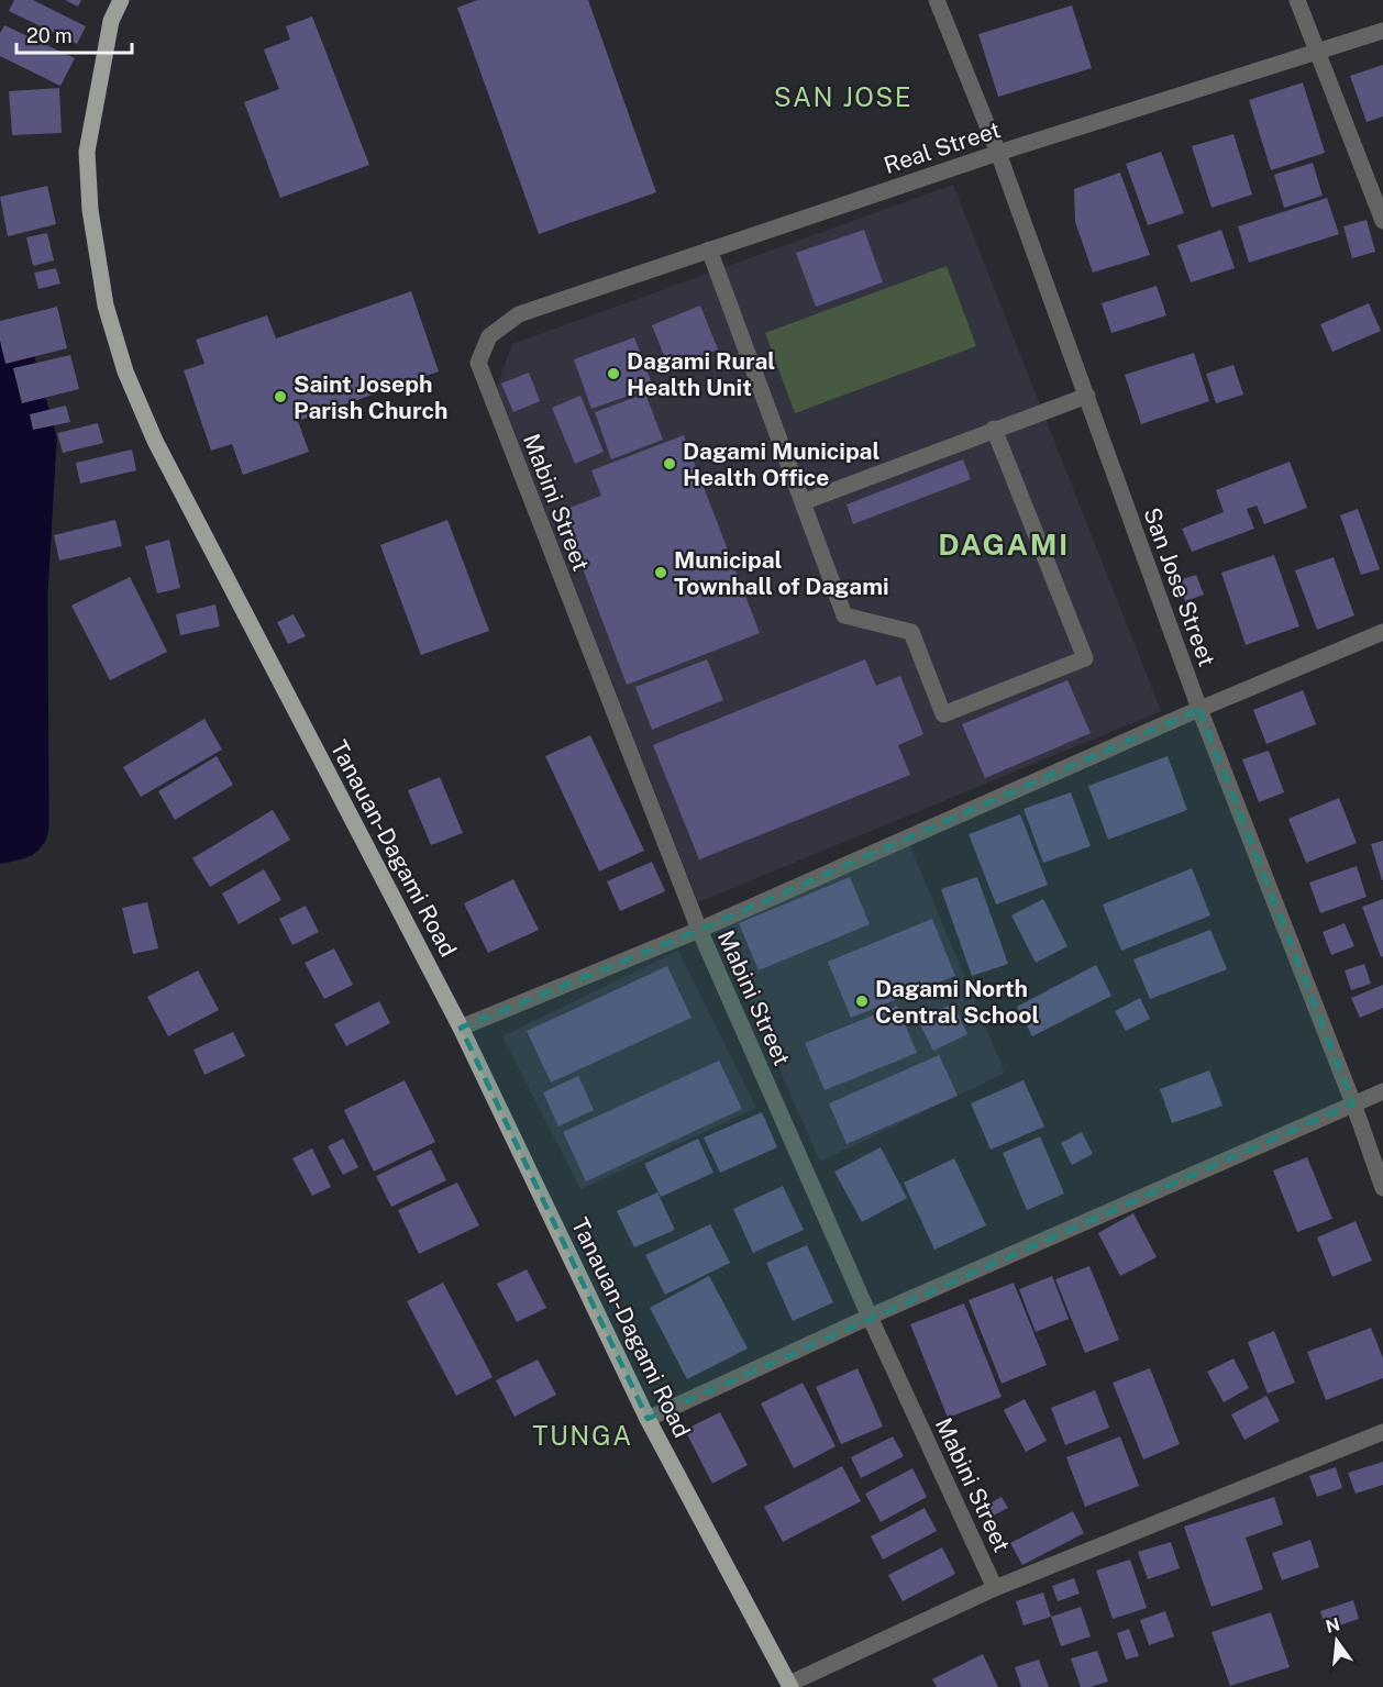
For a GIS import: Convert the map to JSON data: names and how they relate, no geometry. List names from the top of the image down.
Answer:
{
  "streets": {
    "main road": ["Tanauan-Dagami Road"],
    "street": ["Real Street", "Mabini Street", "San Jose Street"]
  },
  "crossings": [
    ["Real Street", "Mabini Street"],
    ["Real Street", "San Jose Street"]
  ],
  "districts": ["SAN JOSE", "DAGAMI", "TUNGA"],
  "places": [
    "Dagami Rural Health Unit",
    "Saint Joseph Parish Church",
    "Dagami Municipal Health Office",
    "Municipal Townhall of Dagami",
    "Dagami North Central School"
  ],
  "scale_bar": "20 m",
  "north": "top"
}
